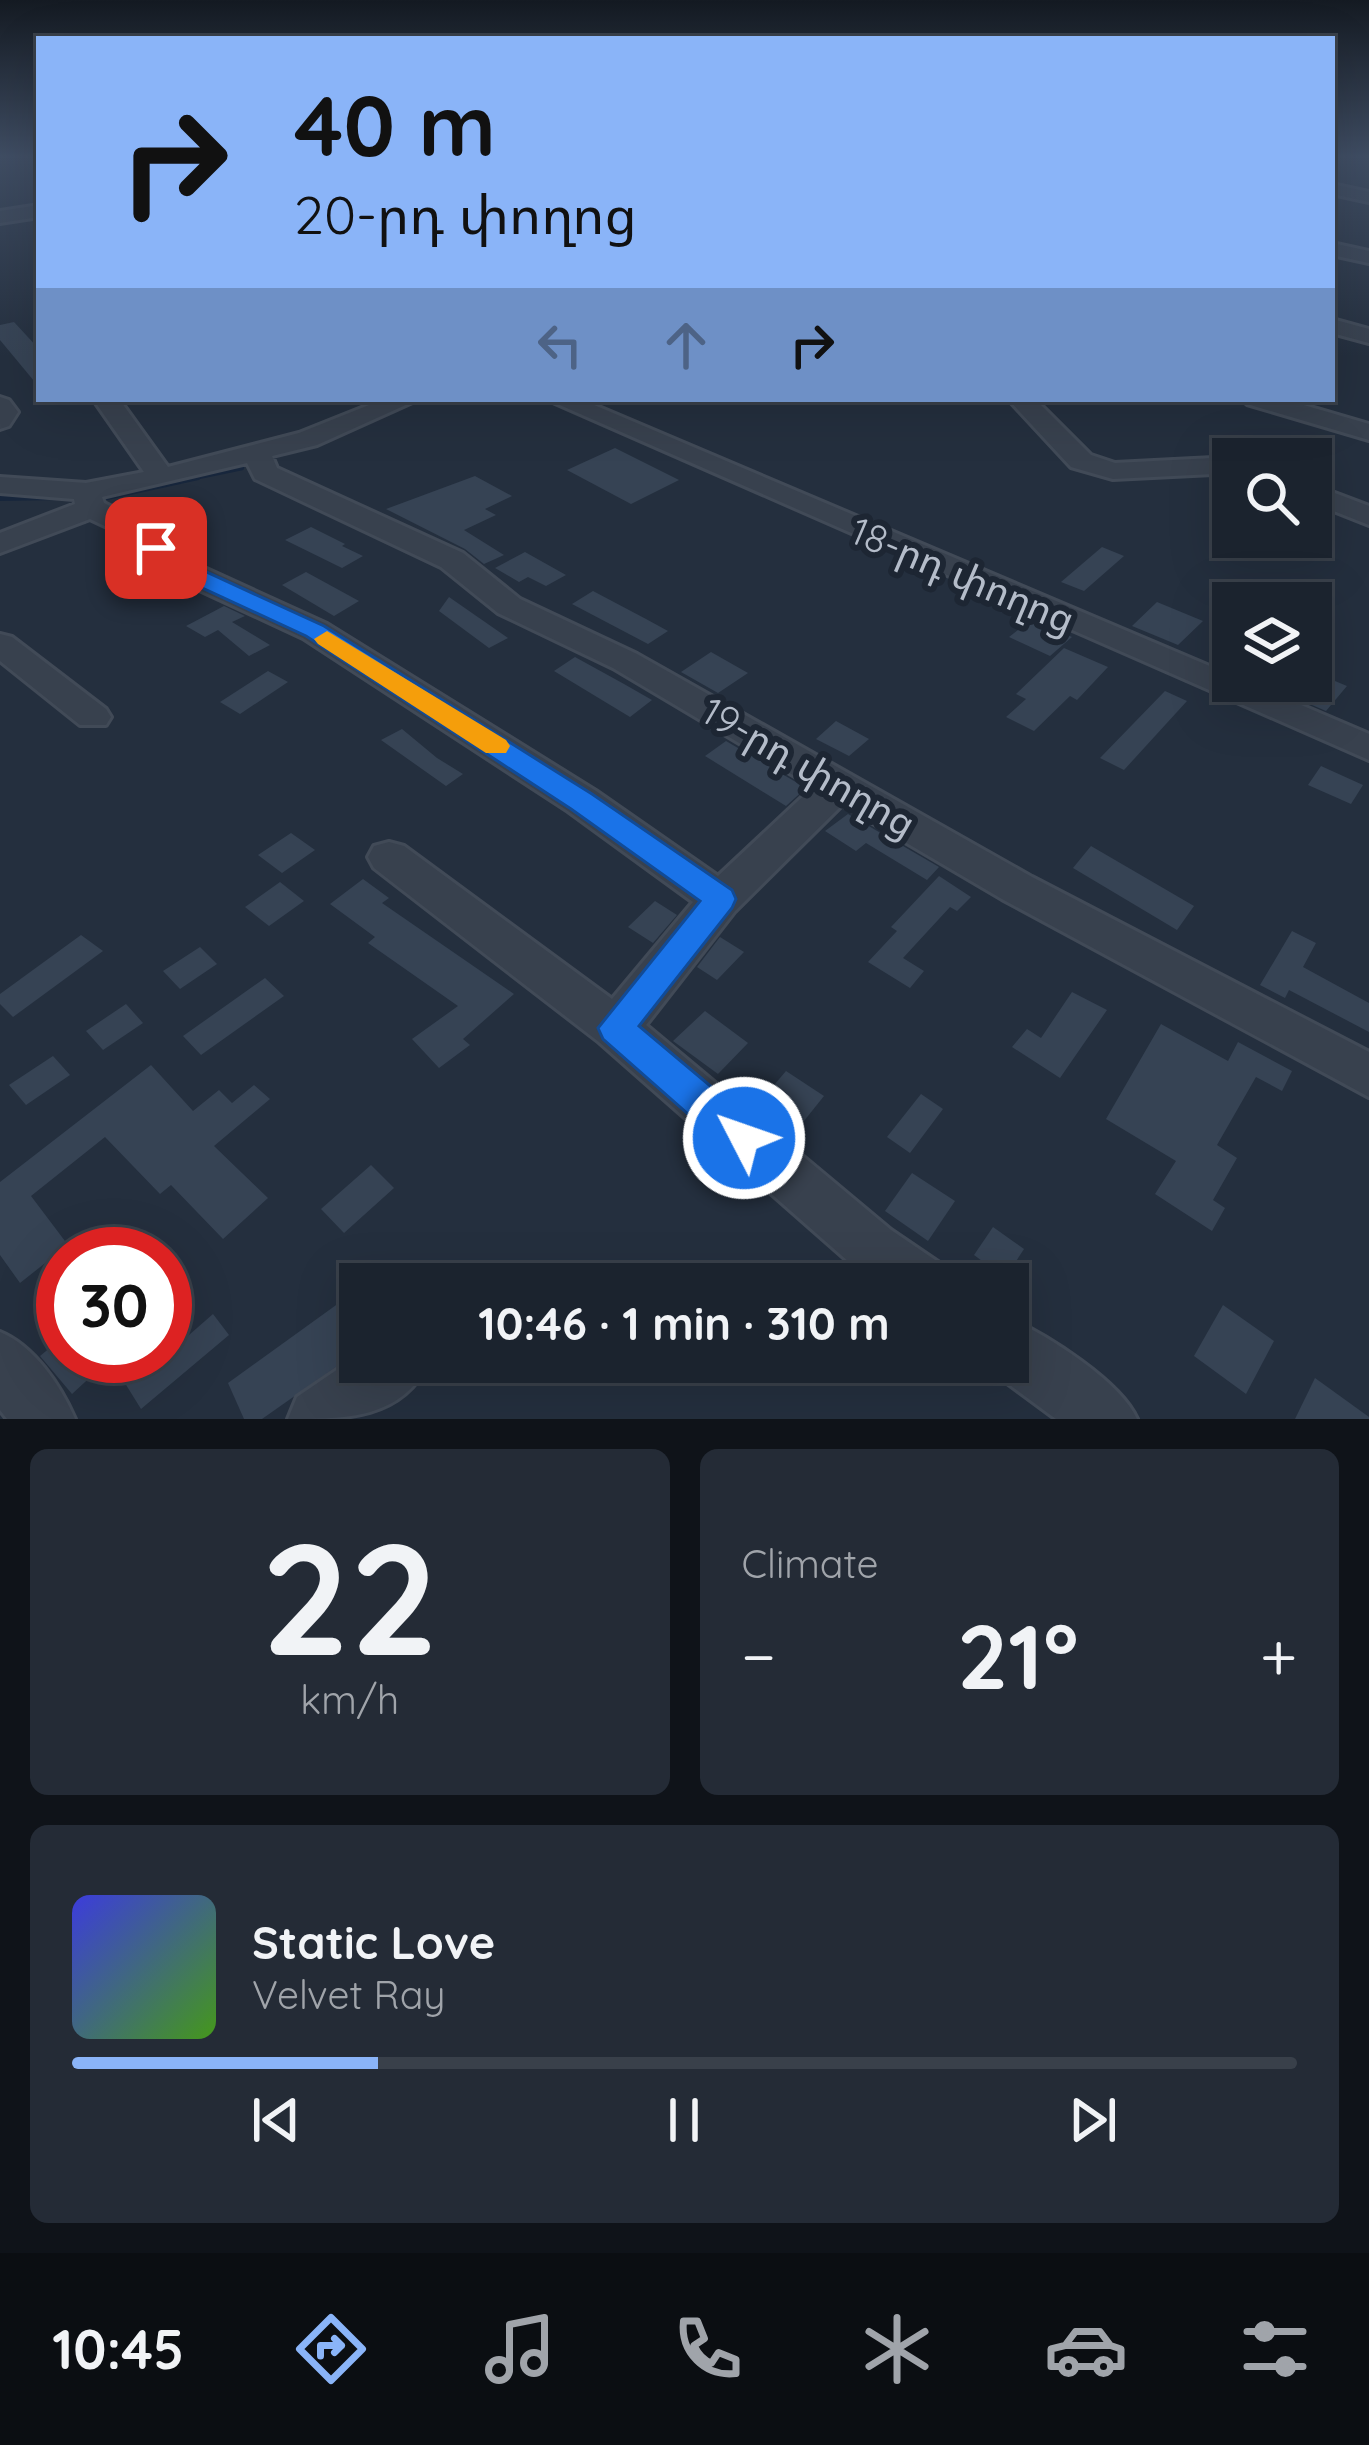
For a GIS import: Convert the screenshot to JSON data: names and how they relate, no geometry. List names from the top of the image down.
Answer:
{
  "streets": {
    "street": ["18-րդ փողոց", "19-րդ փողոց"]
  },
  "page": {
    "turn": ["40 m", "20-րդ փողոց"],
    "limit": "30",
    "trip": "10:46 · 1 min · 310 m",
    "tile": [
      ["22", "km/h"],
      "Climate"
    ],
    "heat": ["−", "21°", "+"],
    "song": ["Static Love", "Velvet Ray"],
    "tabs": "10:45"
  }
}
